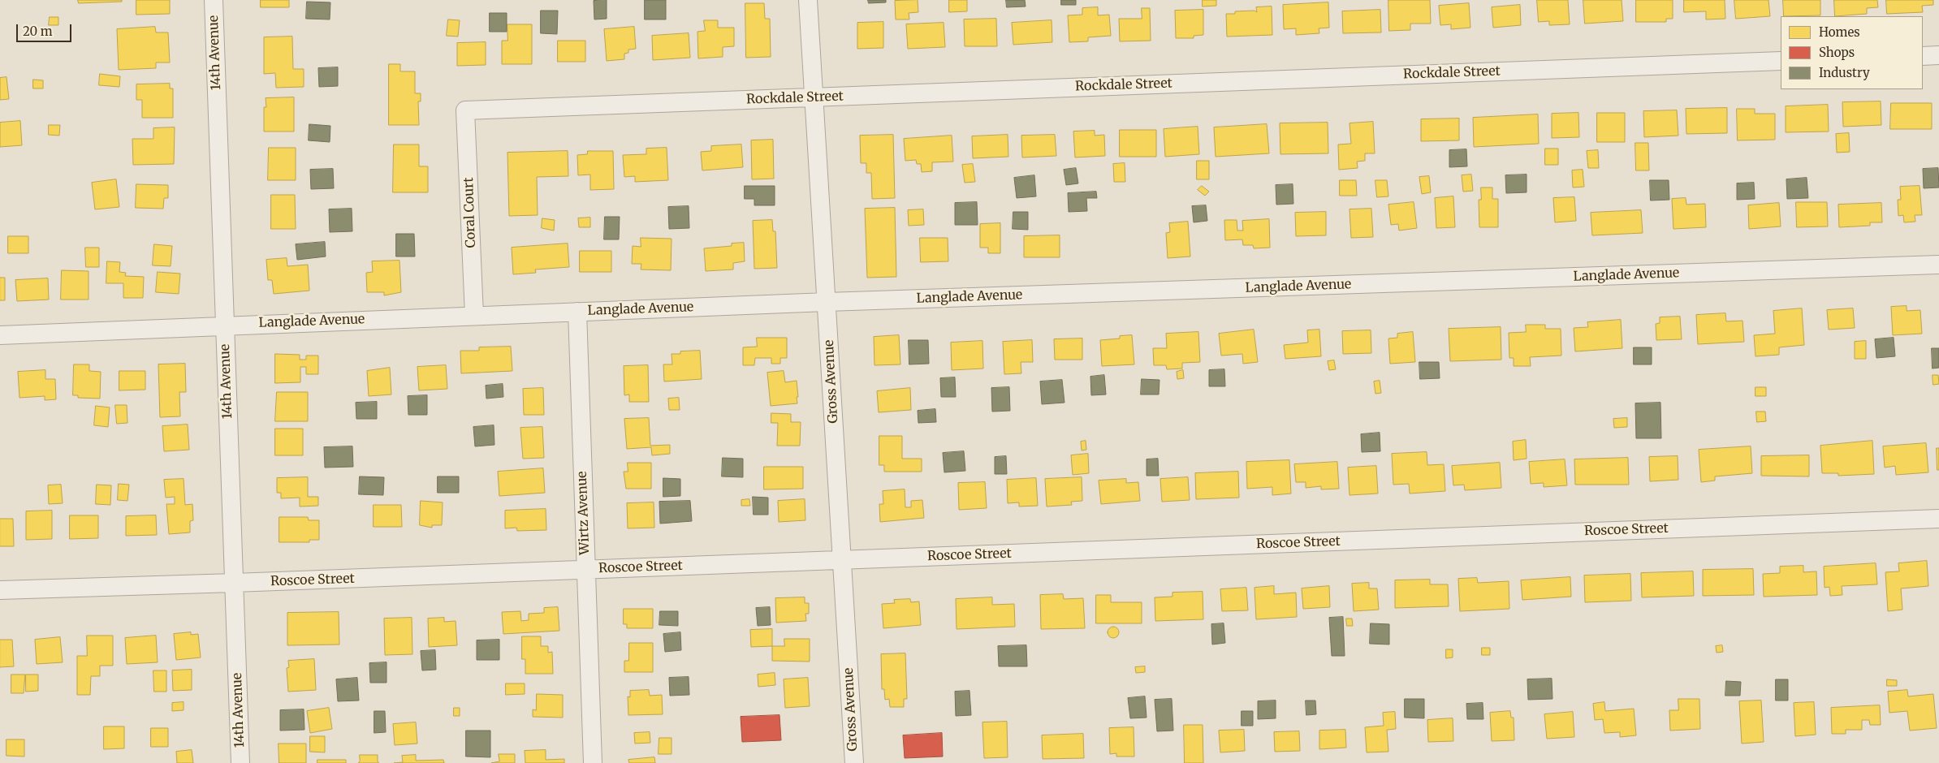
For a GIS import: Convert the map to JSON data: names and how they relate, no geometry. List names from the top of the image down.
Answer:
{
  "streets": {
    "street": [
      "14th Avenue",
      "Rockdale Street",
      "Coral Court",
      "Langlade Avenue",
      "Gross Avenue",
      "Wirtz Avenue",
      "Roscoe Street"
    ]
  },
  "crossings": [
    ["14th Avenue", "Langlade Avenue"],
    ["14th Avenue", "Roscoe Street"],
    ["Rockdale Street", "Coral Court"],
    ["Rockdale Street", "Gross Avenue"],
    ["Coral Court", "Langlade Avenue"],
    ["Langlade Avenue", "Gross Avenue"],
    ["Langlade Avenue", "Wirtz Avenue"],
    ["Gross Avenue", "Roscoe Street"],
    ["Wirtz Avenue", "Roscoe Street"]
  ],
  "legend": ["Homes", "Shops", "Industry"],
  "scale_bar": "20 m"
}
